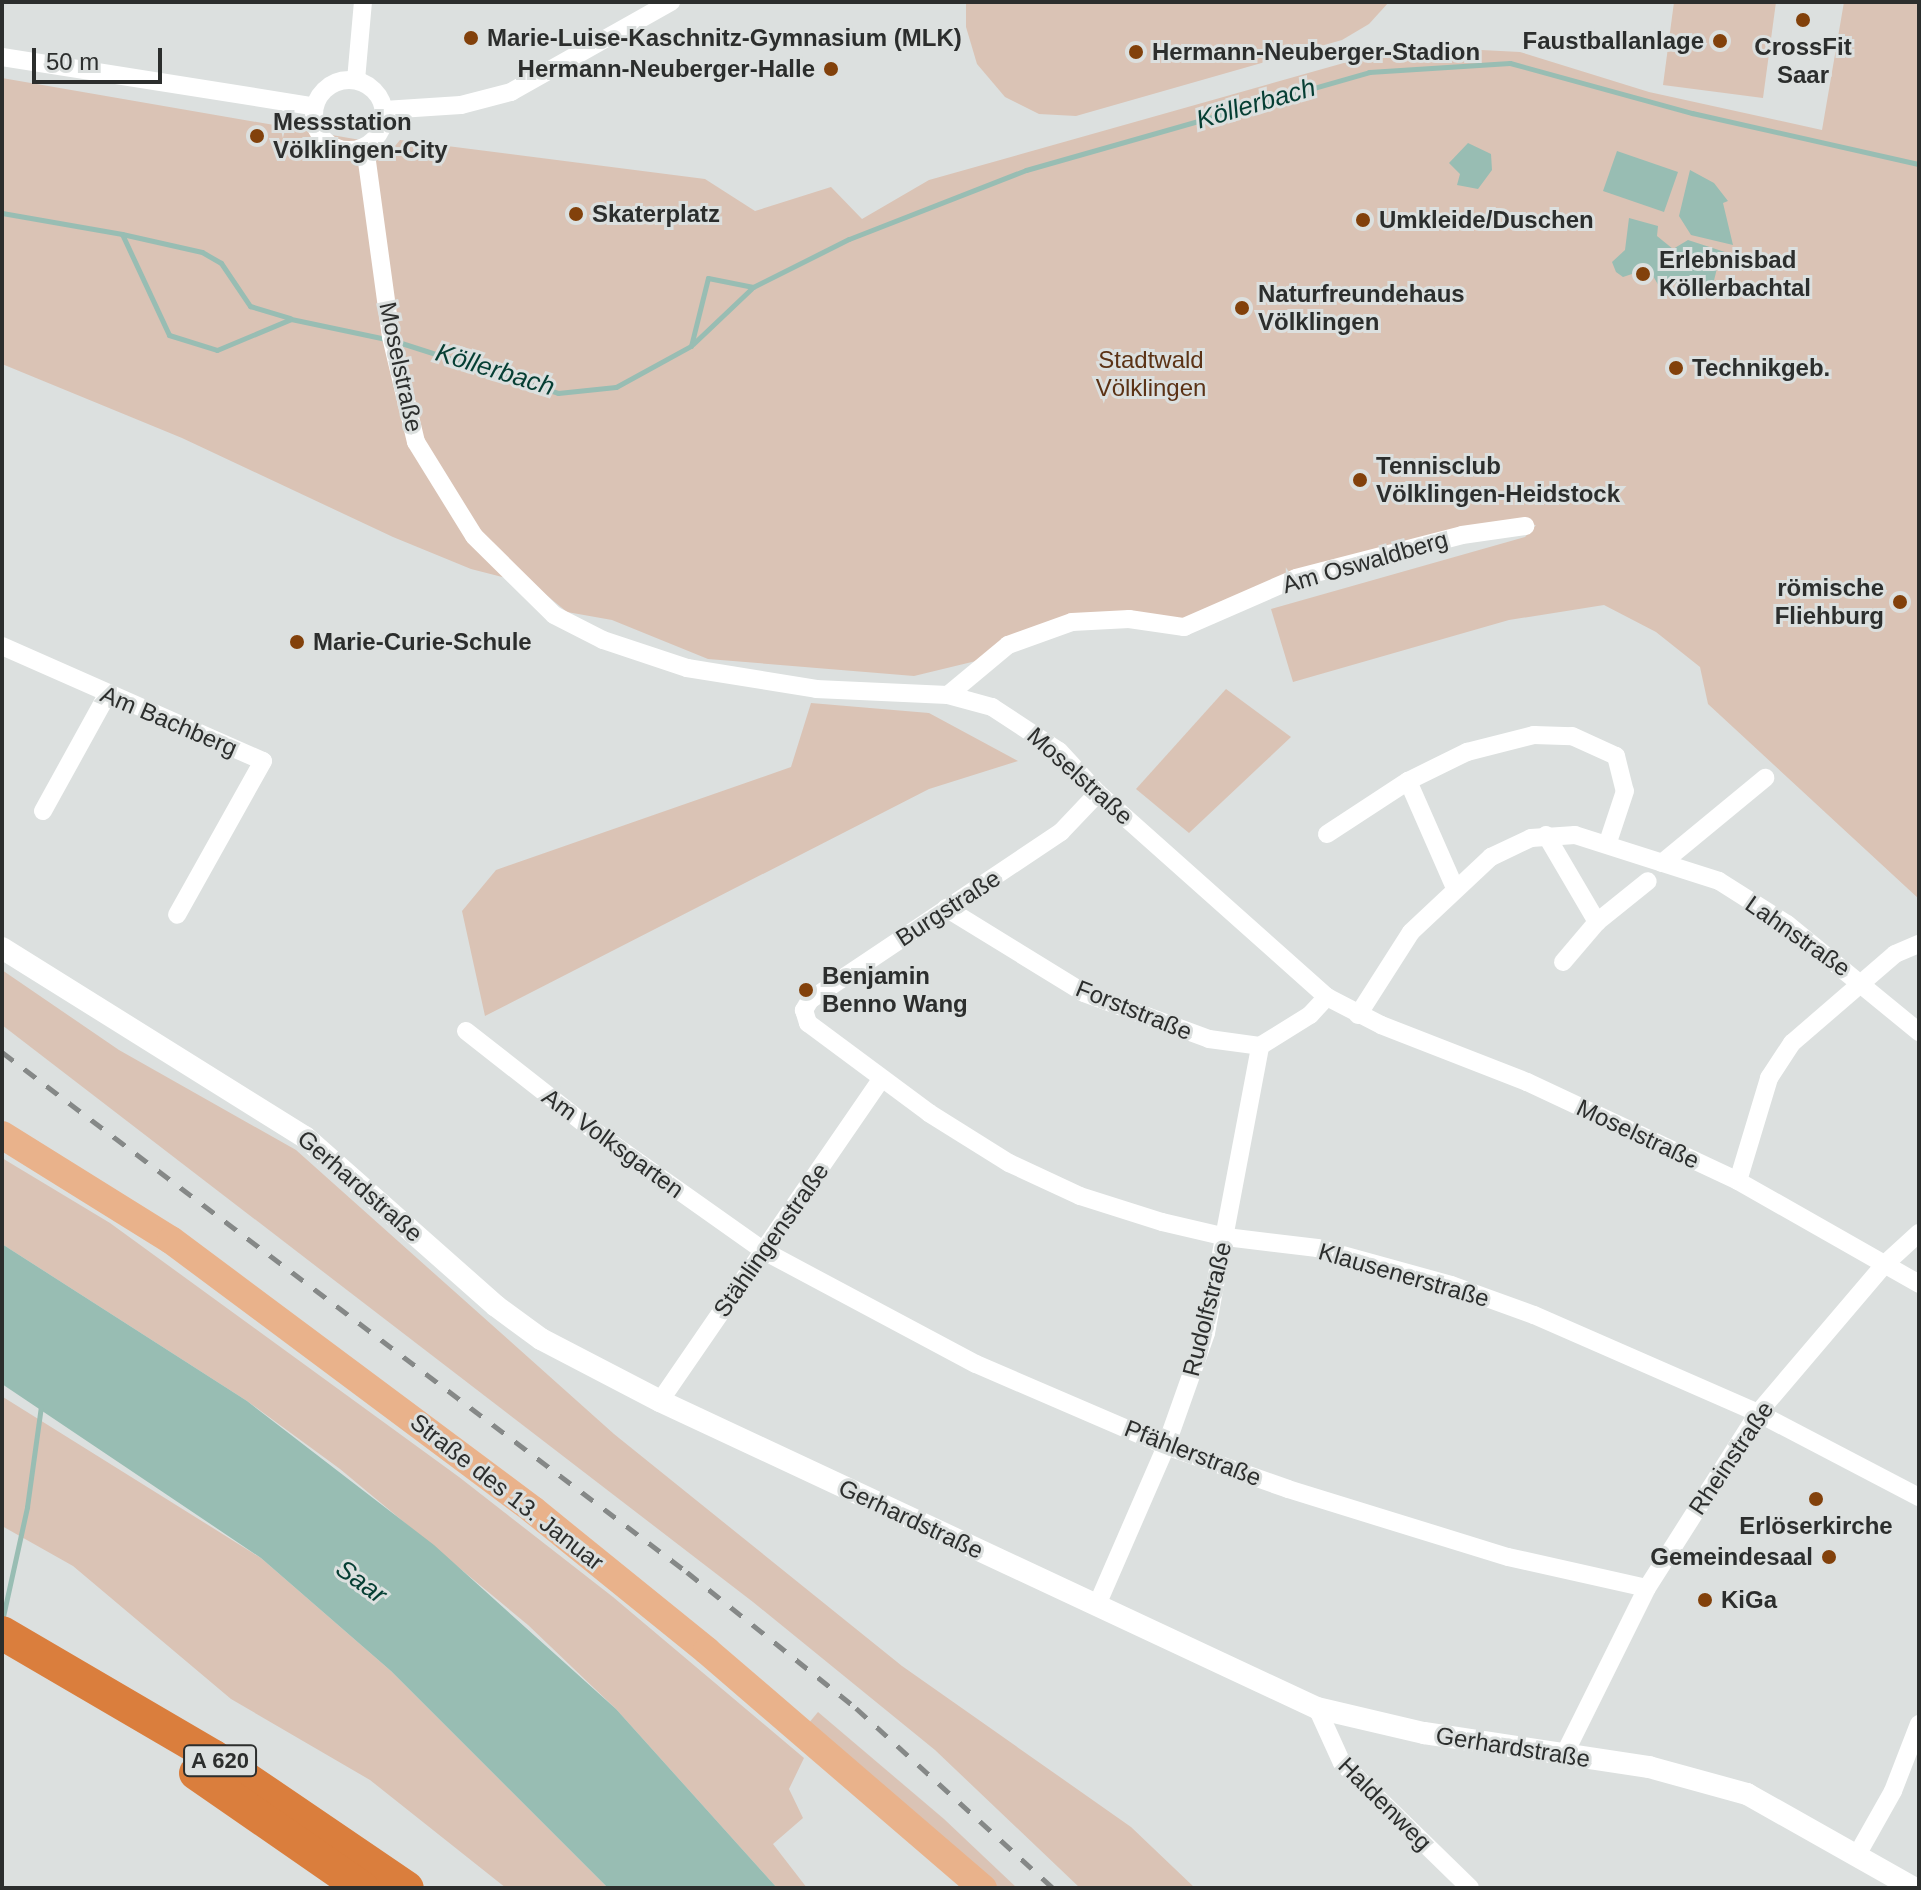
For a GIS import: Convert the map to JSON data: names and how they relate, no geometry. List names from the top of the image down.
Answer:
{
  "streets": {
    "highway": ["A 620"],
    "main road": ["Straße des 13. Januar"],
    "street": [
      "Moselstraße",
      "Am Oswaldberg",
      "Am Bachberg",
      "Burgstraße",
      "Lahnstraße",
      "Forststraße",
      "Am Volksgarten",
      "Gerhardstraße",
      "Stählingenstraße",
      "Klausenerstraße",
      "Rudolfstraße",
      "Pfählerstraße",
      "Rheinstraße",
      "Haldenweg"
    ]
  },
  "crossings": [
    ["Moselstraße", "Am Oswaldberg"],
    ["Moselstraße", "Burgstraße"],
    ["Moselstraße", "Lahnstraße"],
    ["Moselstraße", "Rheinstraße"],
    ["Burgstraße", "Forststraße"],
    ["Burgstraße", "Klausenerstraße"],
    ["Forststraße", "Rudolfstraße"],
    ["Am Volksgarten", "Stählingenstraße"],
    ["Am Volksgarten", "Pfählerstraße"],
    ["Gerhardstraße", "Stählingenstraße"],
    ["Gerhardstraße", "Rudolfstraße"],
    ["Gerhardstraße", "Rheinstraße"],
    ["Gerhardstraße", "Haldenweg"],
    ["Stählingenstraße", "Klausenerstraße"],
    ["Stählingenstraße", "Pfählerstraße"],
    ["Klausenerstraße", "Rudolfstraße"],
    ["Klausenerstraße", "Rheinstraße"],
    ["Rudolfstraße", "Pfählerstraße"],
    ["Pfählerstraße", "Rheinstraße"]
  ],
  "water": ["Köllerbach", "Saar"],
  "parks": ["Stadtwald Völklingen"],
  "places": [
    "CrossFit Saar",
    "Marie-Luise-Kaschnitz-Gymnasium (MLK)",
    "Faustballanlage",
    "Hermann-Neuberger-Stadion",
    "Hermann-Neuberger-Halle",
    "Messstation Völklingen-City",
    "Skaterplatz",
    "Umkleide/Duschen",
    "Erlebnisbad Köllerbachtal",
    "Naturfreundehaus Völklingen",
    "Technikgeb.",
    "Tennisclub Völklingen-Heidstock",
    "römische Fliehburg",
    "Marie-Curie-Schule",
    "Benjamin Benno Wang",
    "Erlöserkirche",
    "Gemeindesaal",
    "KiGa"
  ],
  "scale_bar": "50 m"
}
